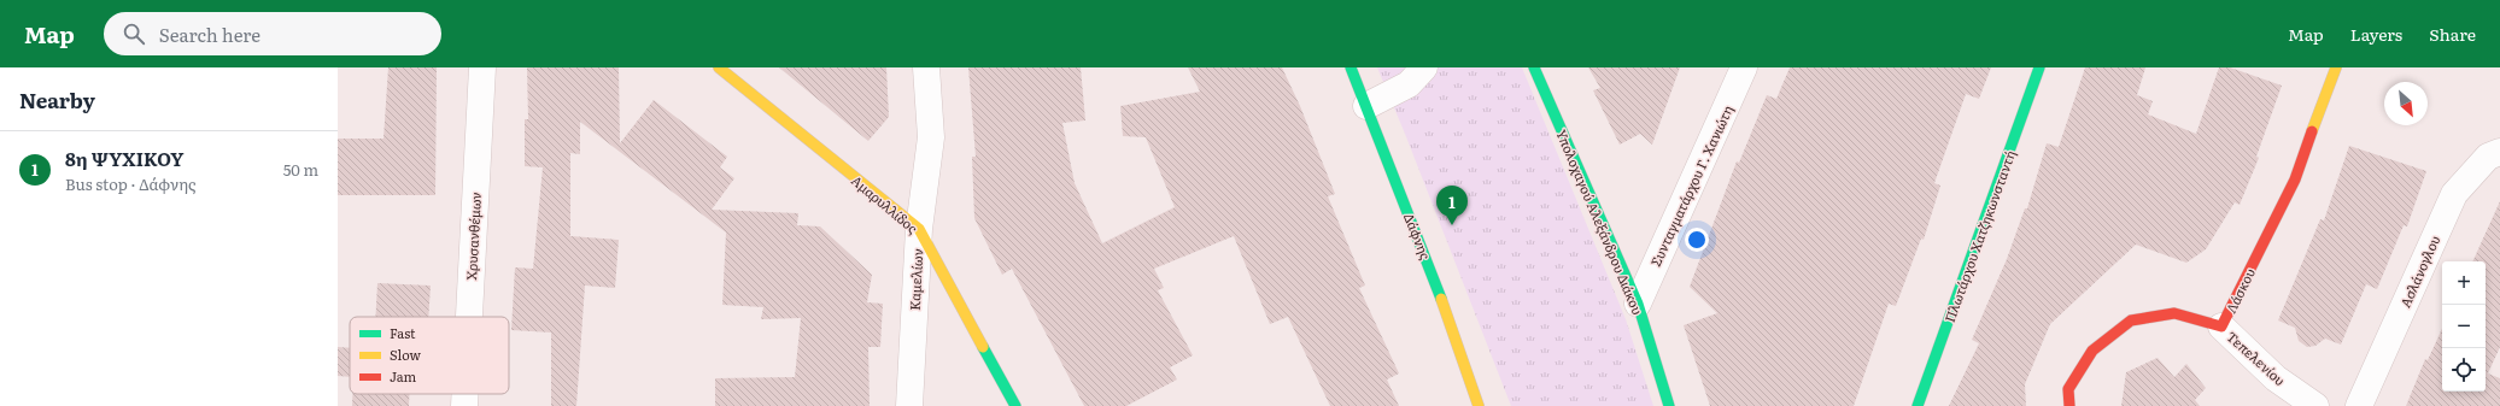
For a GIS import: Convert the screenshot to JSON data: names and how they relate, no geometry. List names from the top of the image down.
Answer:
{
  "streets": {
    "street": [
      "Συνταγματάρχου Γ. Χανιώτη",
      "Αμαρυλλίδος",
      "Υπολοχαγού Αλεξάνδρου Διάκου",
      "Χρυσανθέμων",
      "Δάφνης",
      "Πλωτάρχου Χατζηκωνσταντή",
      "Ασλάνογλου",
      "Καμελίων",
      "Λάσκου",
      "Τεπελενίου"
    ]
  },
  "crossings": [
    ["Συνταγματάρχου Γ. Χανιώτη", "Υπολοχαγού Αλεξάνδρου Διάκου"],
    ["Αμαρυλλίδος", "Καμελίων"],
    ["Λάσκου", "Τεπελενίου"]
  ],
  "legend": ["Fast", "Slow", "Jam"],
  "north": "bottom right",
  "page": {
    "header": "Map",
    "search": "Search here",
    "nav": ["Map", "Layers", "Share"],
    "heading": "Nearby",
    "list": [
      {
        "mark": "1",
        "name": "8η ΨΥΧΙΚΟΥ",
        "note": "Bus stop · Δάφνης",
        "value": "50 m"
      }
    ],
    "pins": "1",
    "map_buttons": ["+", "−"]
  }
}
